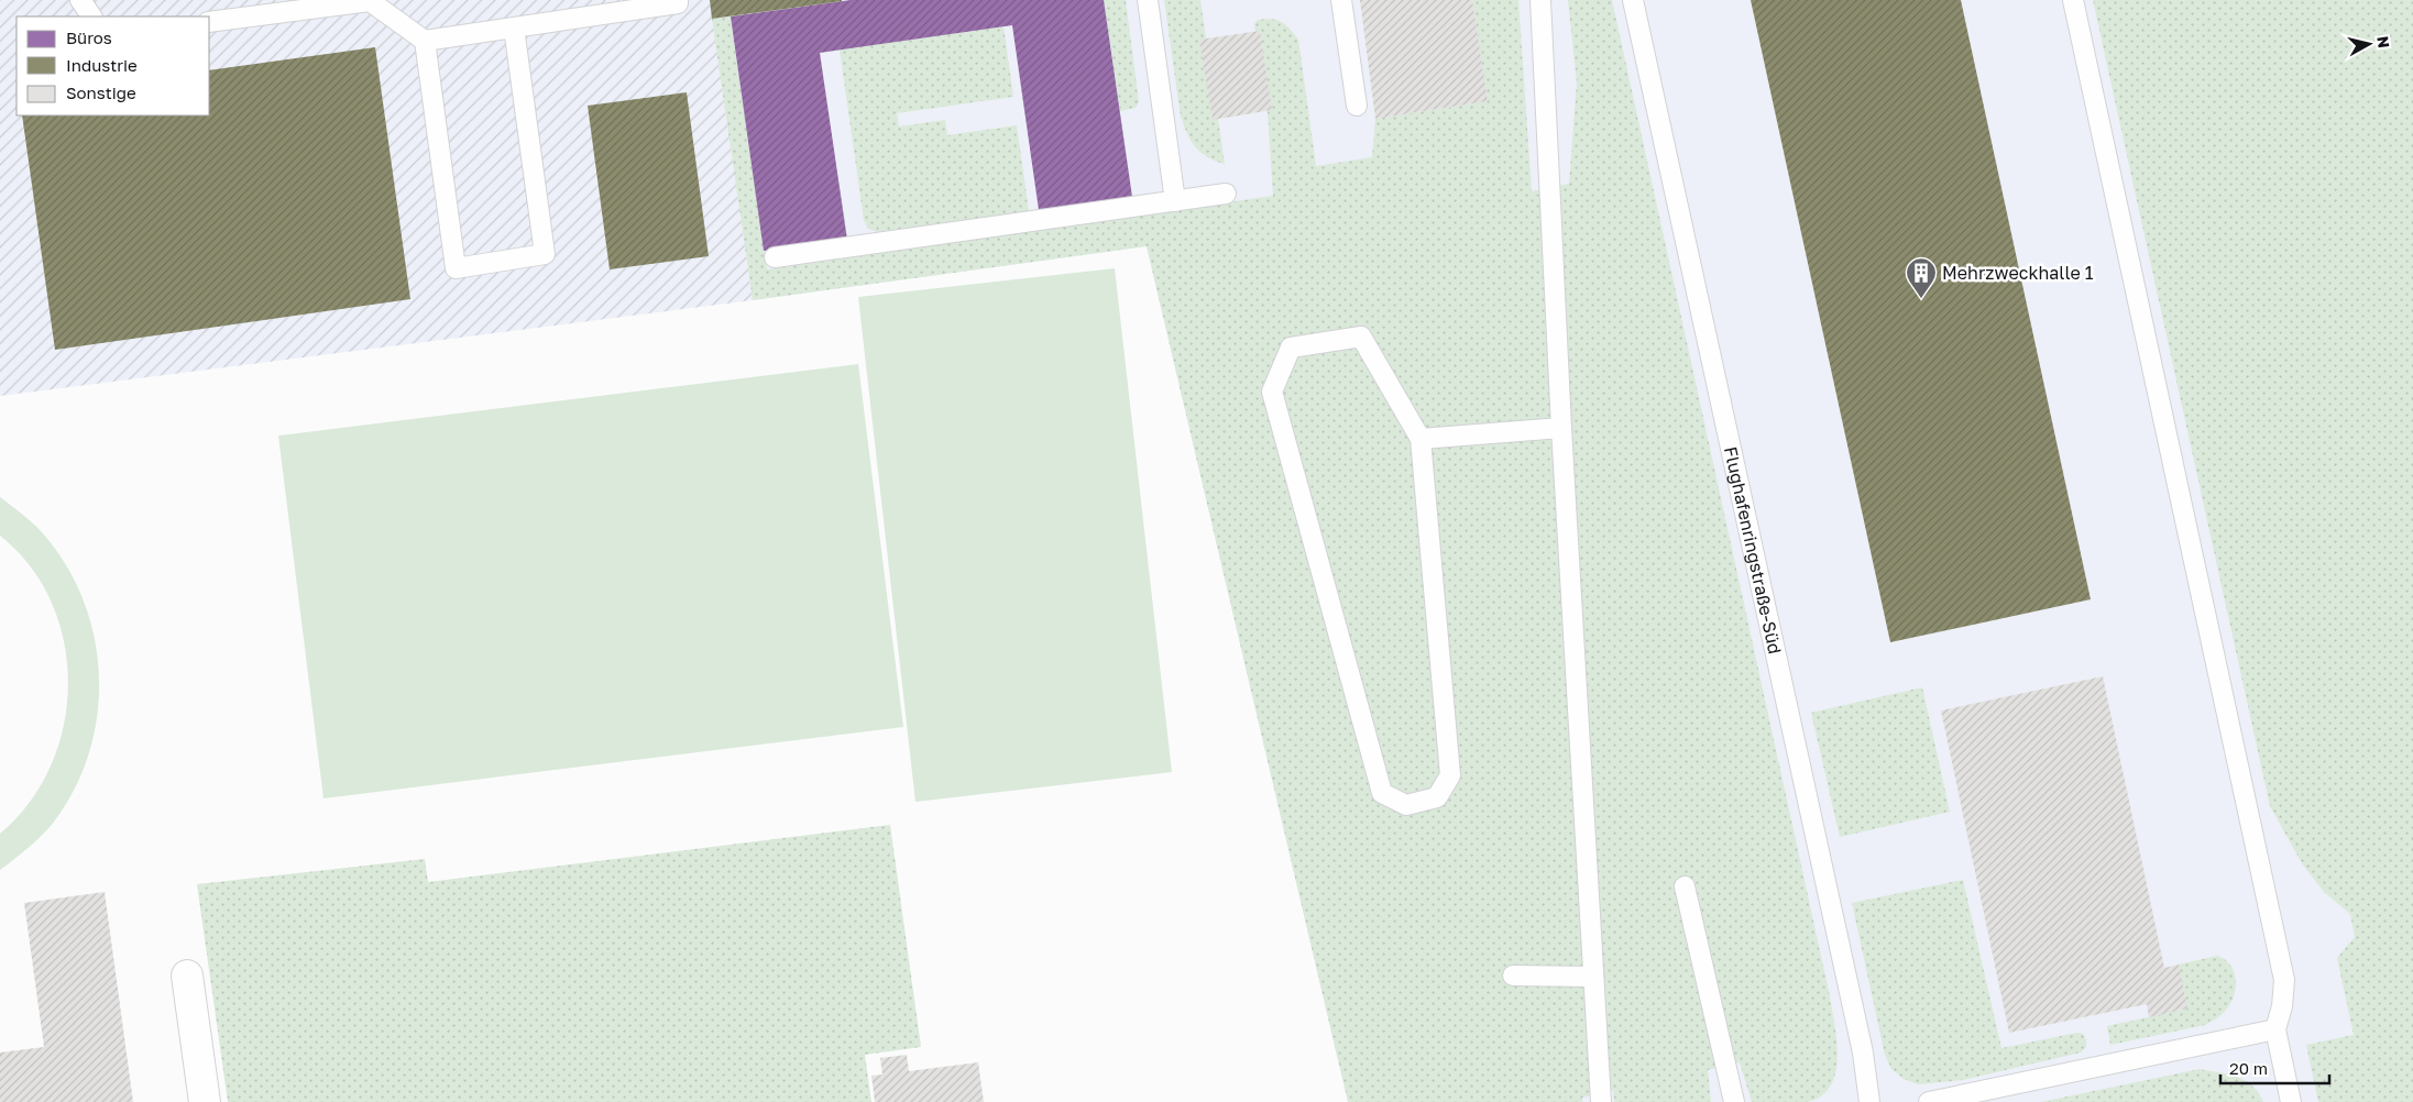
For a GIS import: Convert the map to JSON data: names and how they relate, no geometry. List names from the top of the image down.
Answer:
{
  "streets": {
    "lane": ["Flughafenringstraße-Süd"]
  },
  "places": {
    "building": ["Mehrzweckhalle 1"]
  },
  "legend": ["Büros", "Industrie", "Sonstige"],
  "scale_bar": "20 m",
  "north": "right"
}
